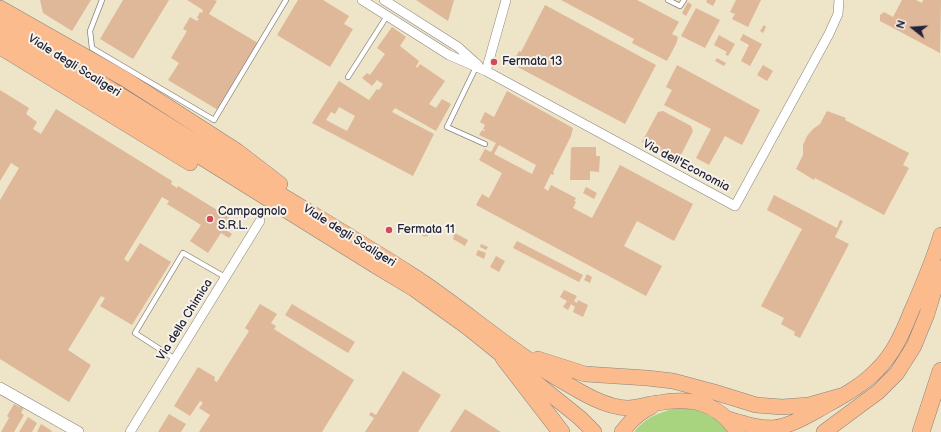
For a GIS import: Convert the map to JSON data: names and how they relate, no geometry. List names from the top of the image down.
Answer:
{
  "streets": {
    "highway": ["Viale degli Scaligeri"],
    "street": ["Via dell'Economia", "Via della Chimica"]
  },
  "places": ["Fermata 13", "Campagnolo S.R.L.", "Fermata 11"],
  "north": "left"
}
